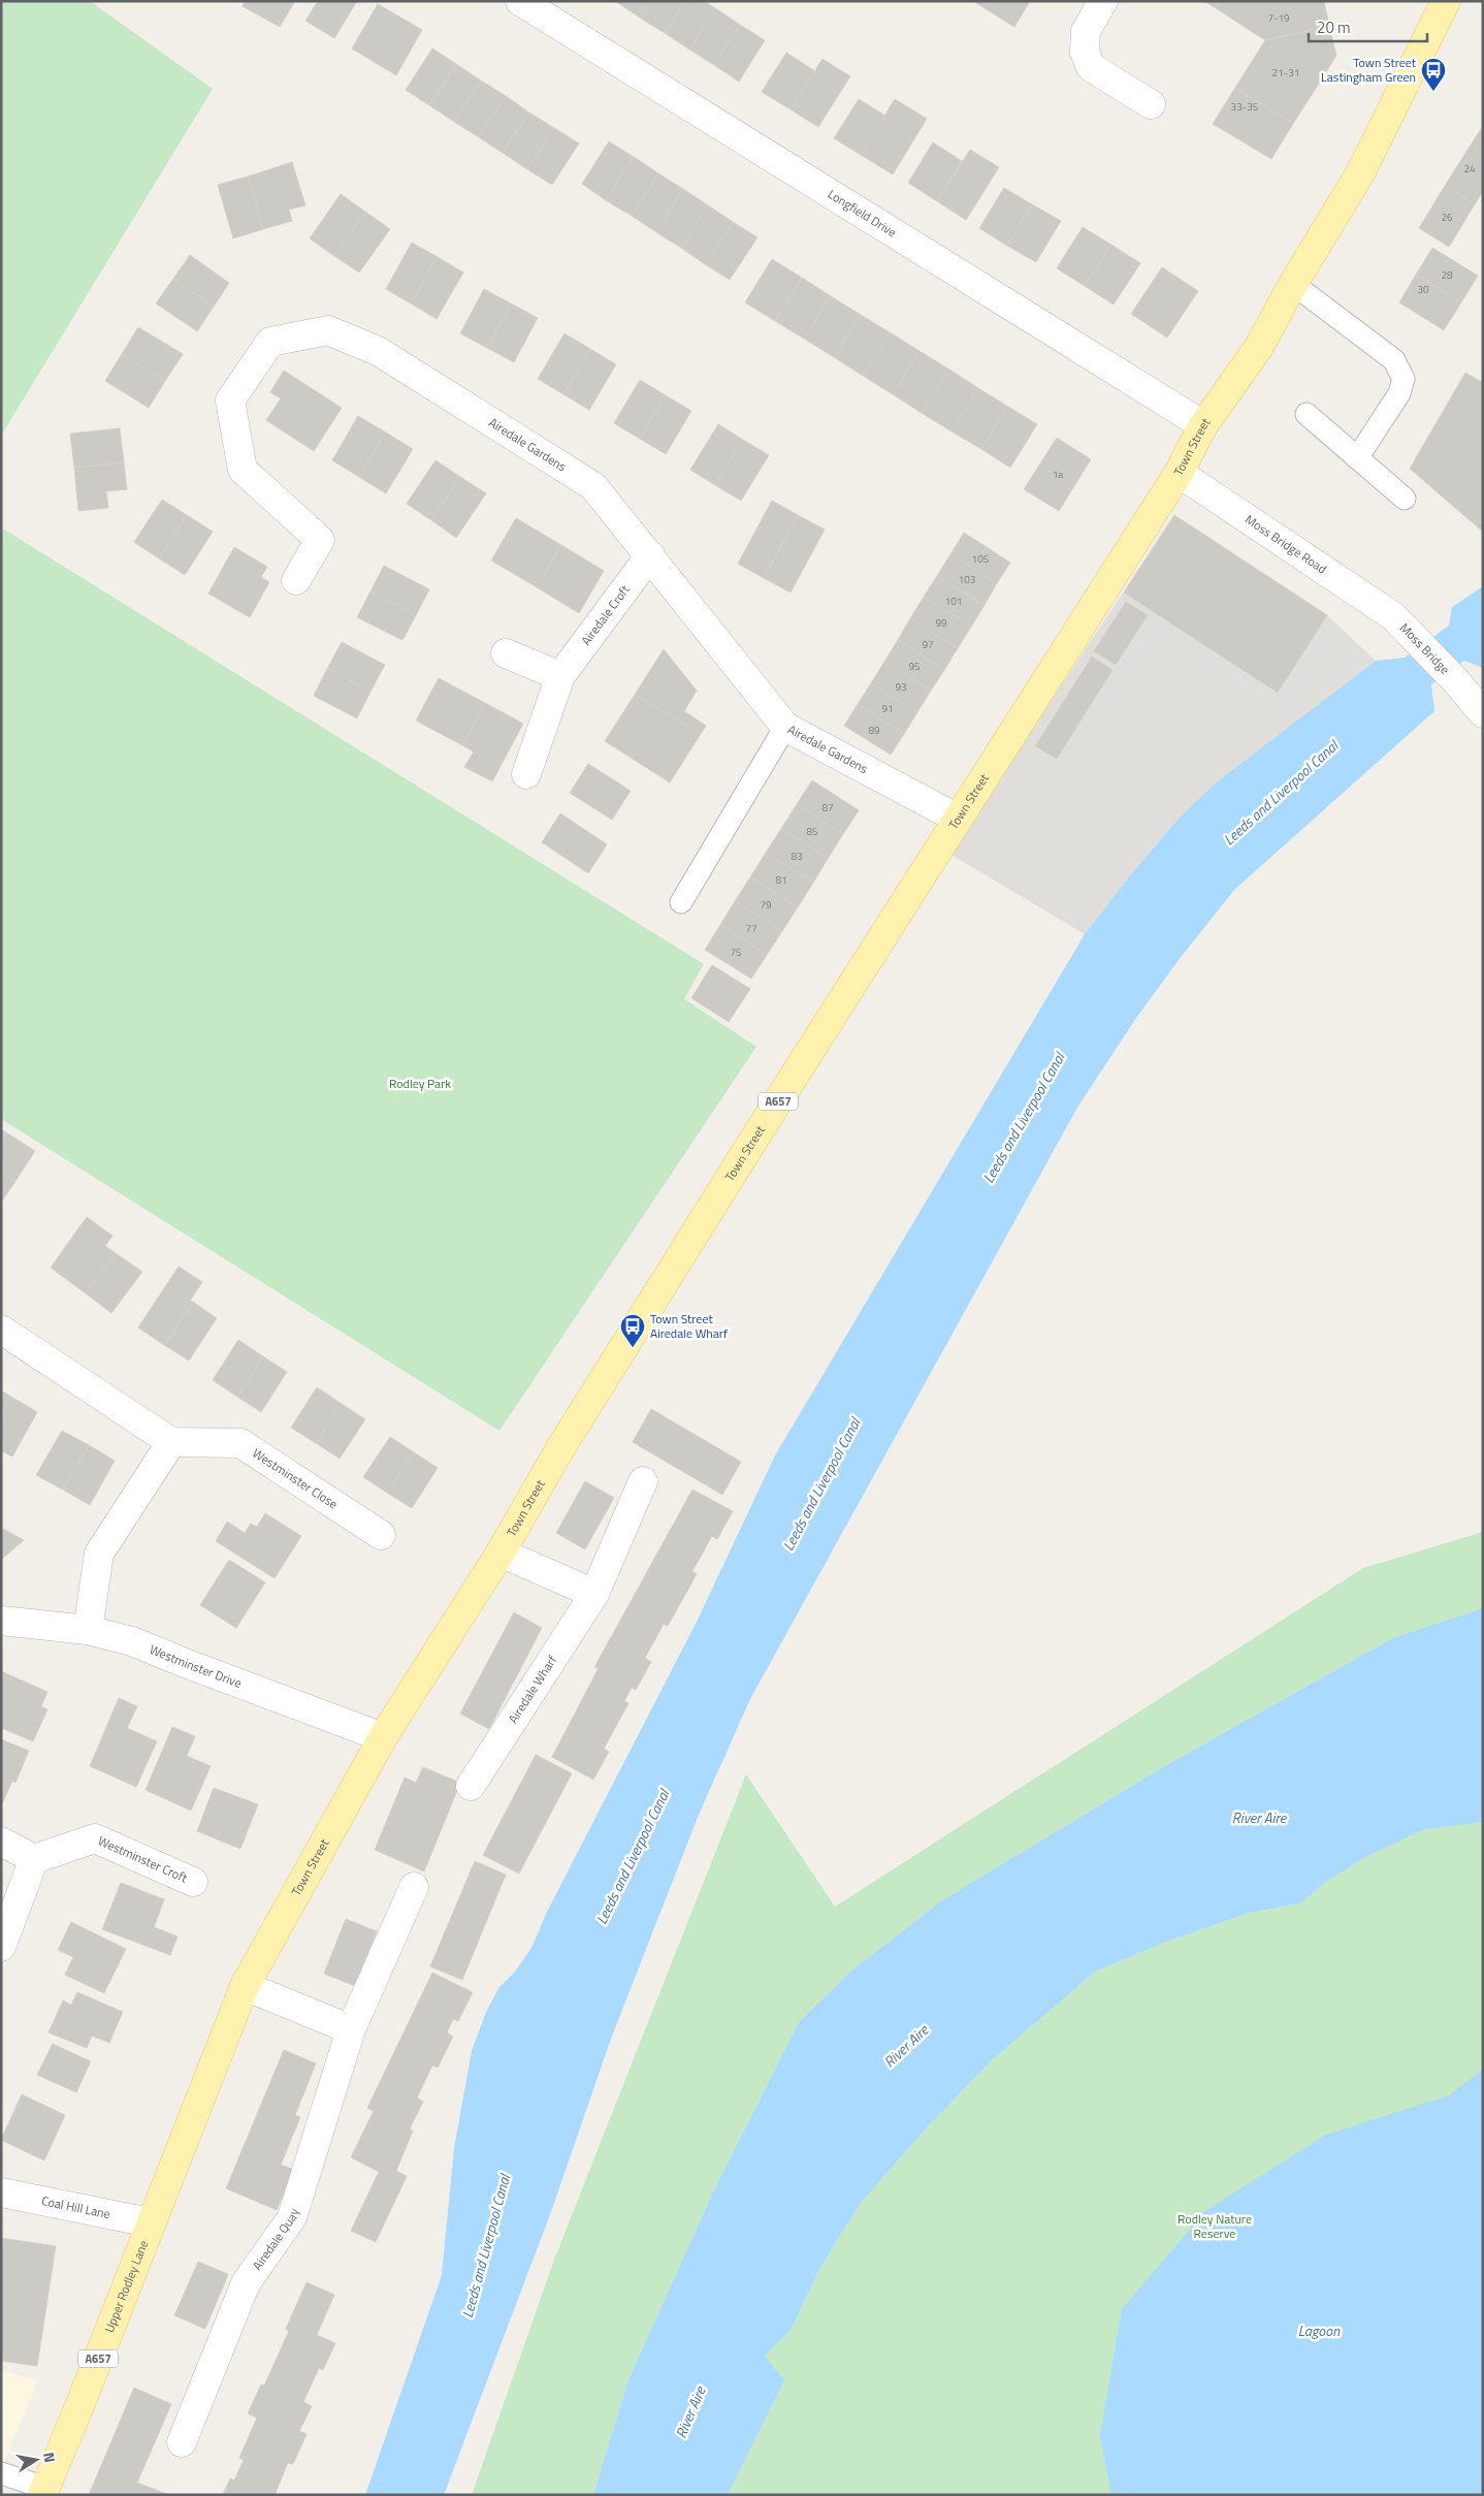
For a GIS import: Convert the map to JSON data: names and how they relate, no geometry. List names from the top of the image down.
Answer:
{
  "streets": {
    "main road": ["Town Street", "A657", "Upper Rodley Lane"],
    "street": [
      "Longfield Drive",
      "Airedale Gardens",
      "Moss Bridge Road",
      "Airedale Croft",
      "Moss Bridge",
      "Westminster Close",
      "Westminster Drive",
      "Airedale Wharf",
      "Westminster Croft",
      "Coal Hill Lane",
      "Airedale Quay"
    ]
  },
  "crossings": [
    ["Longfield Drive", "Town Street"],
    ["Airedale Gardens", "Town Street"],
    ["Airedale Gardens", "Airedale Croft"],
    ["Town Street", "Moss Bridge Road"],
    ["Town Street", "Westminster Drive"],
    ["Town Street", "Coal Hill Lane"],
    ["Town Street", "Upper Rodley Lane"],
    ["Moss Bridge Road", "Moss Bridge"],
    ["Coal Hill Lane", "Upper Rodley Lane"]
  ],
  "water": ["Leeds and Liverpool Canal", "River Aire", "Lagoon"],
  "parks": ["Rodley Park", "Rodley Nature Reserve"],
  "places": {
    "bus stop": ["Town Street Lastingham Green", "Town Street Airedale Wharf"]
  },
  "house_numbers": [
    "7-19",
    "21-31",
    "33-35",
    "24",
    "26",
    "28",
    "30",
    "1a",
    "105",
    "103",
    "101",
    "99",
    "97",
    "95",
    "93",
    "91",
    "89",
    "87",
    "85",
    "83",
    "81",
    "79",
    "77",
    "75"
  ],
  "scale_bar": "20 m",
  "north": "right"
}
